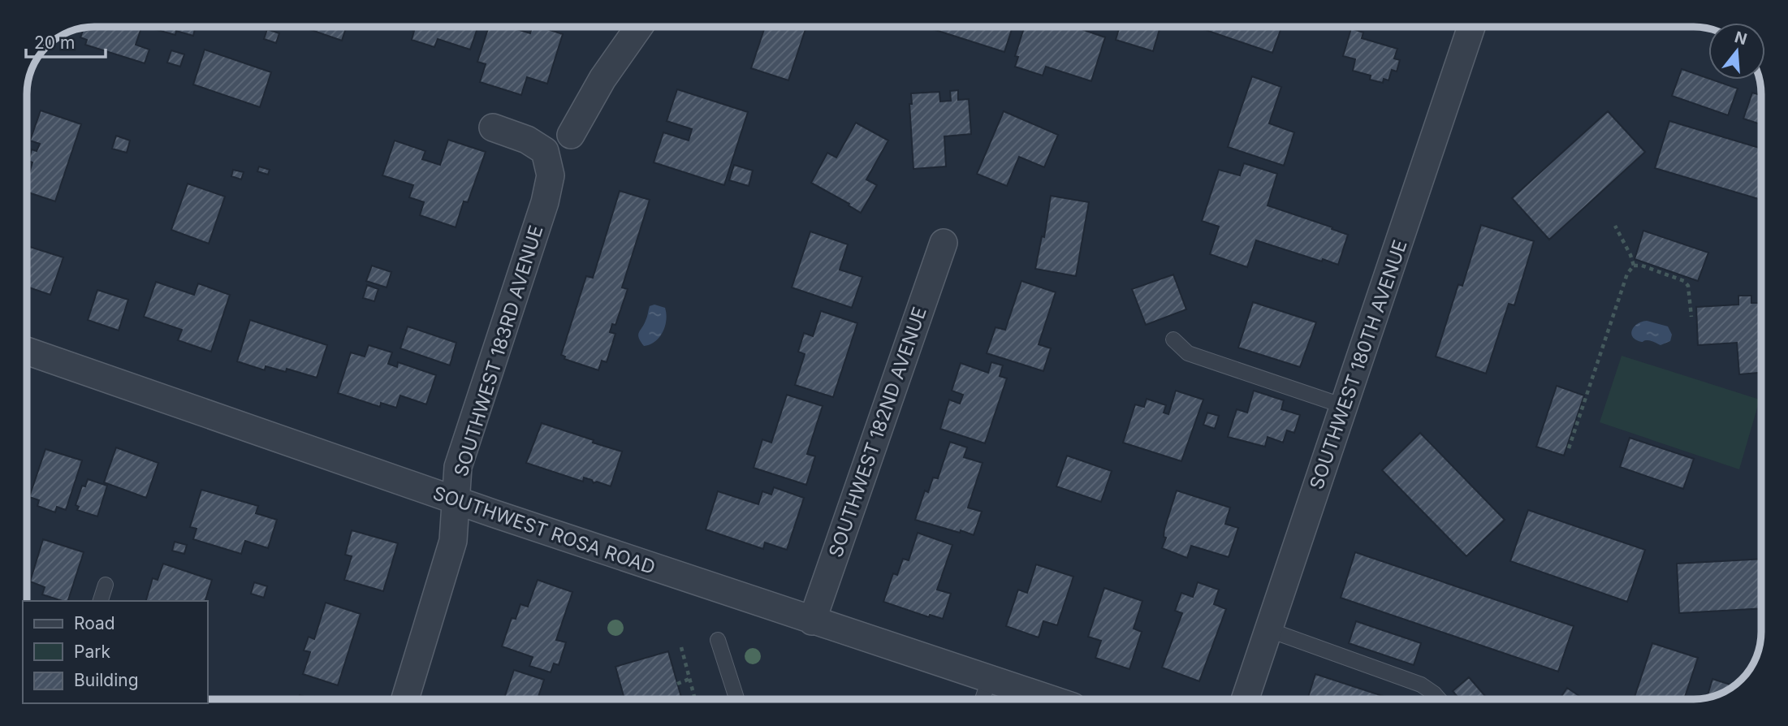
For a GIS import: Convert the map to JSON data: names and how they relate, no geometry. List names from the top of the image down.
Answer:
{
  "streets": {
    "street": [
      "SOUTHWEST 183RD AVENUE",
      "SOUTHWEST 180TH AVENUE",
      "SOUTHWEST 182ND AVENUE",
      "SOUTHWEST ROSA ROAD"
    ]
  },
  "crossings": [
    ["SOUTHWEST 183RD AVENUE", "SOUTHWEST ROSA ROAD"],
    ["SOUTHWEST 182ND AVENUE", "SOUTHWEST ROSA ROAD"]
  ],
  "legend": ["Road", "Park", "Building"],
  "scale_bar": "20 m",
  "north": "top"
}
